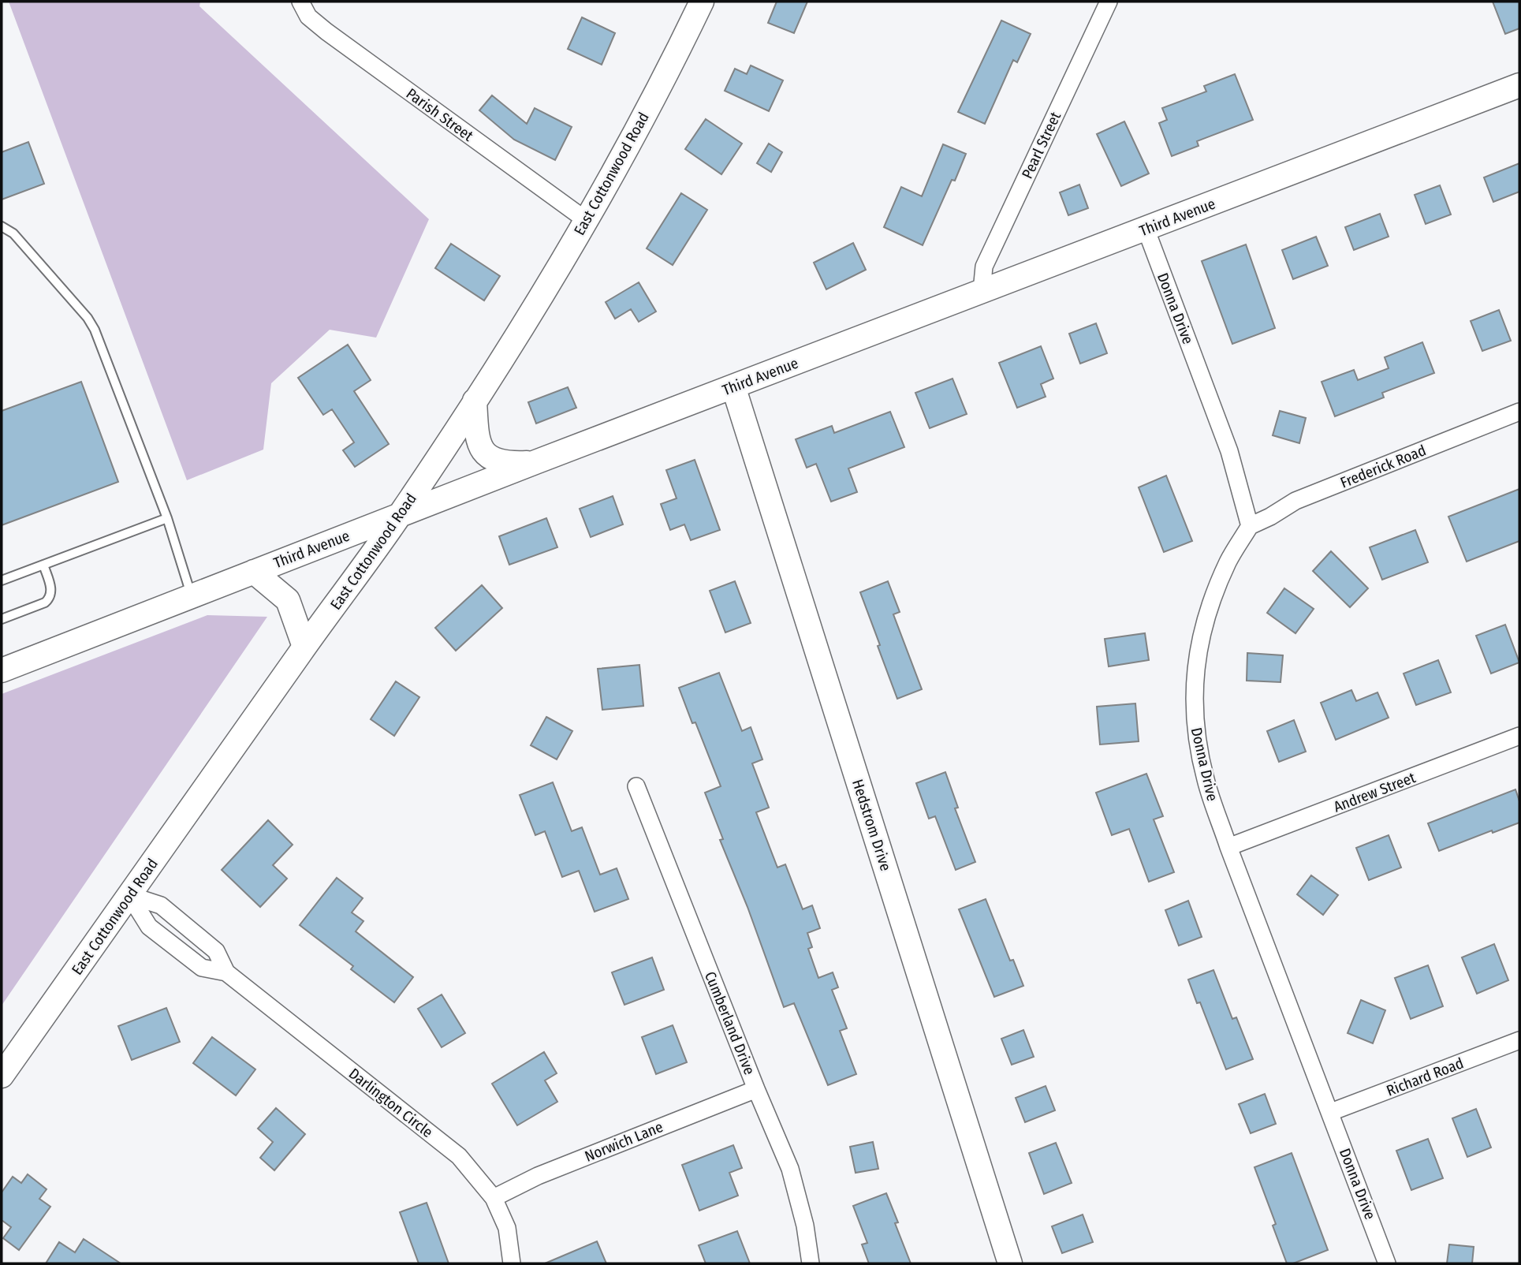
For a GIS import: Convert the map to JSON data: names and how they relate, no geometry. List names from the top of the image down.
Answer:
{
  "streets": {
    "street": [
      "Parish Street",
      "Pearl Street",
      "East Cottonwood Road",
      "Third Avenue",
      "Donna Drive",
      "Frederick Road",
      "Andrew Street",
      "Hedstrom Drive",
      "Cumberland Drive",
      "Richard Road",
      "Darlington Circle",
      "Norwich Lane"
    ]
  },
  "crossings": [
    ["Parish Street", "East Cottonwood Road"],
    ["Pearl Street", "Third Avenue"],
    ["East Cottonwood Road", "Third Avenue"],
    ["East Cottonwood Road", "Darlington Circle"],
    ["Third Avenue", "Donna Drive"],
    ["Third Avenue", "Hedstrom Drive"],
    ["Donna Drive", "Frederick Road"],
    ["Donna Drive", "Andrew Street"],
    ["Donna Drive", "Richard Road"],
    ["Cumberland Drive", "Norwich Lane"],
    ["Darlington Circle", "Norwich Lane"]
  ]
}
